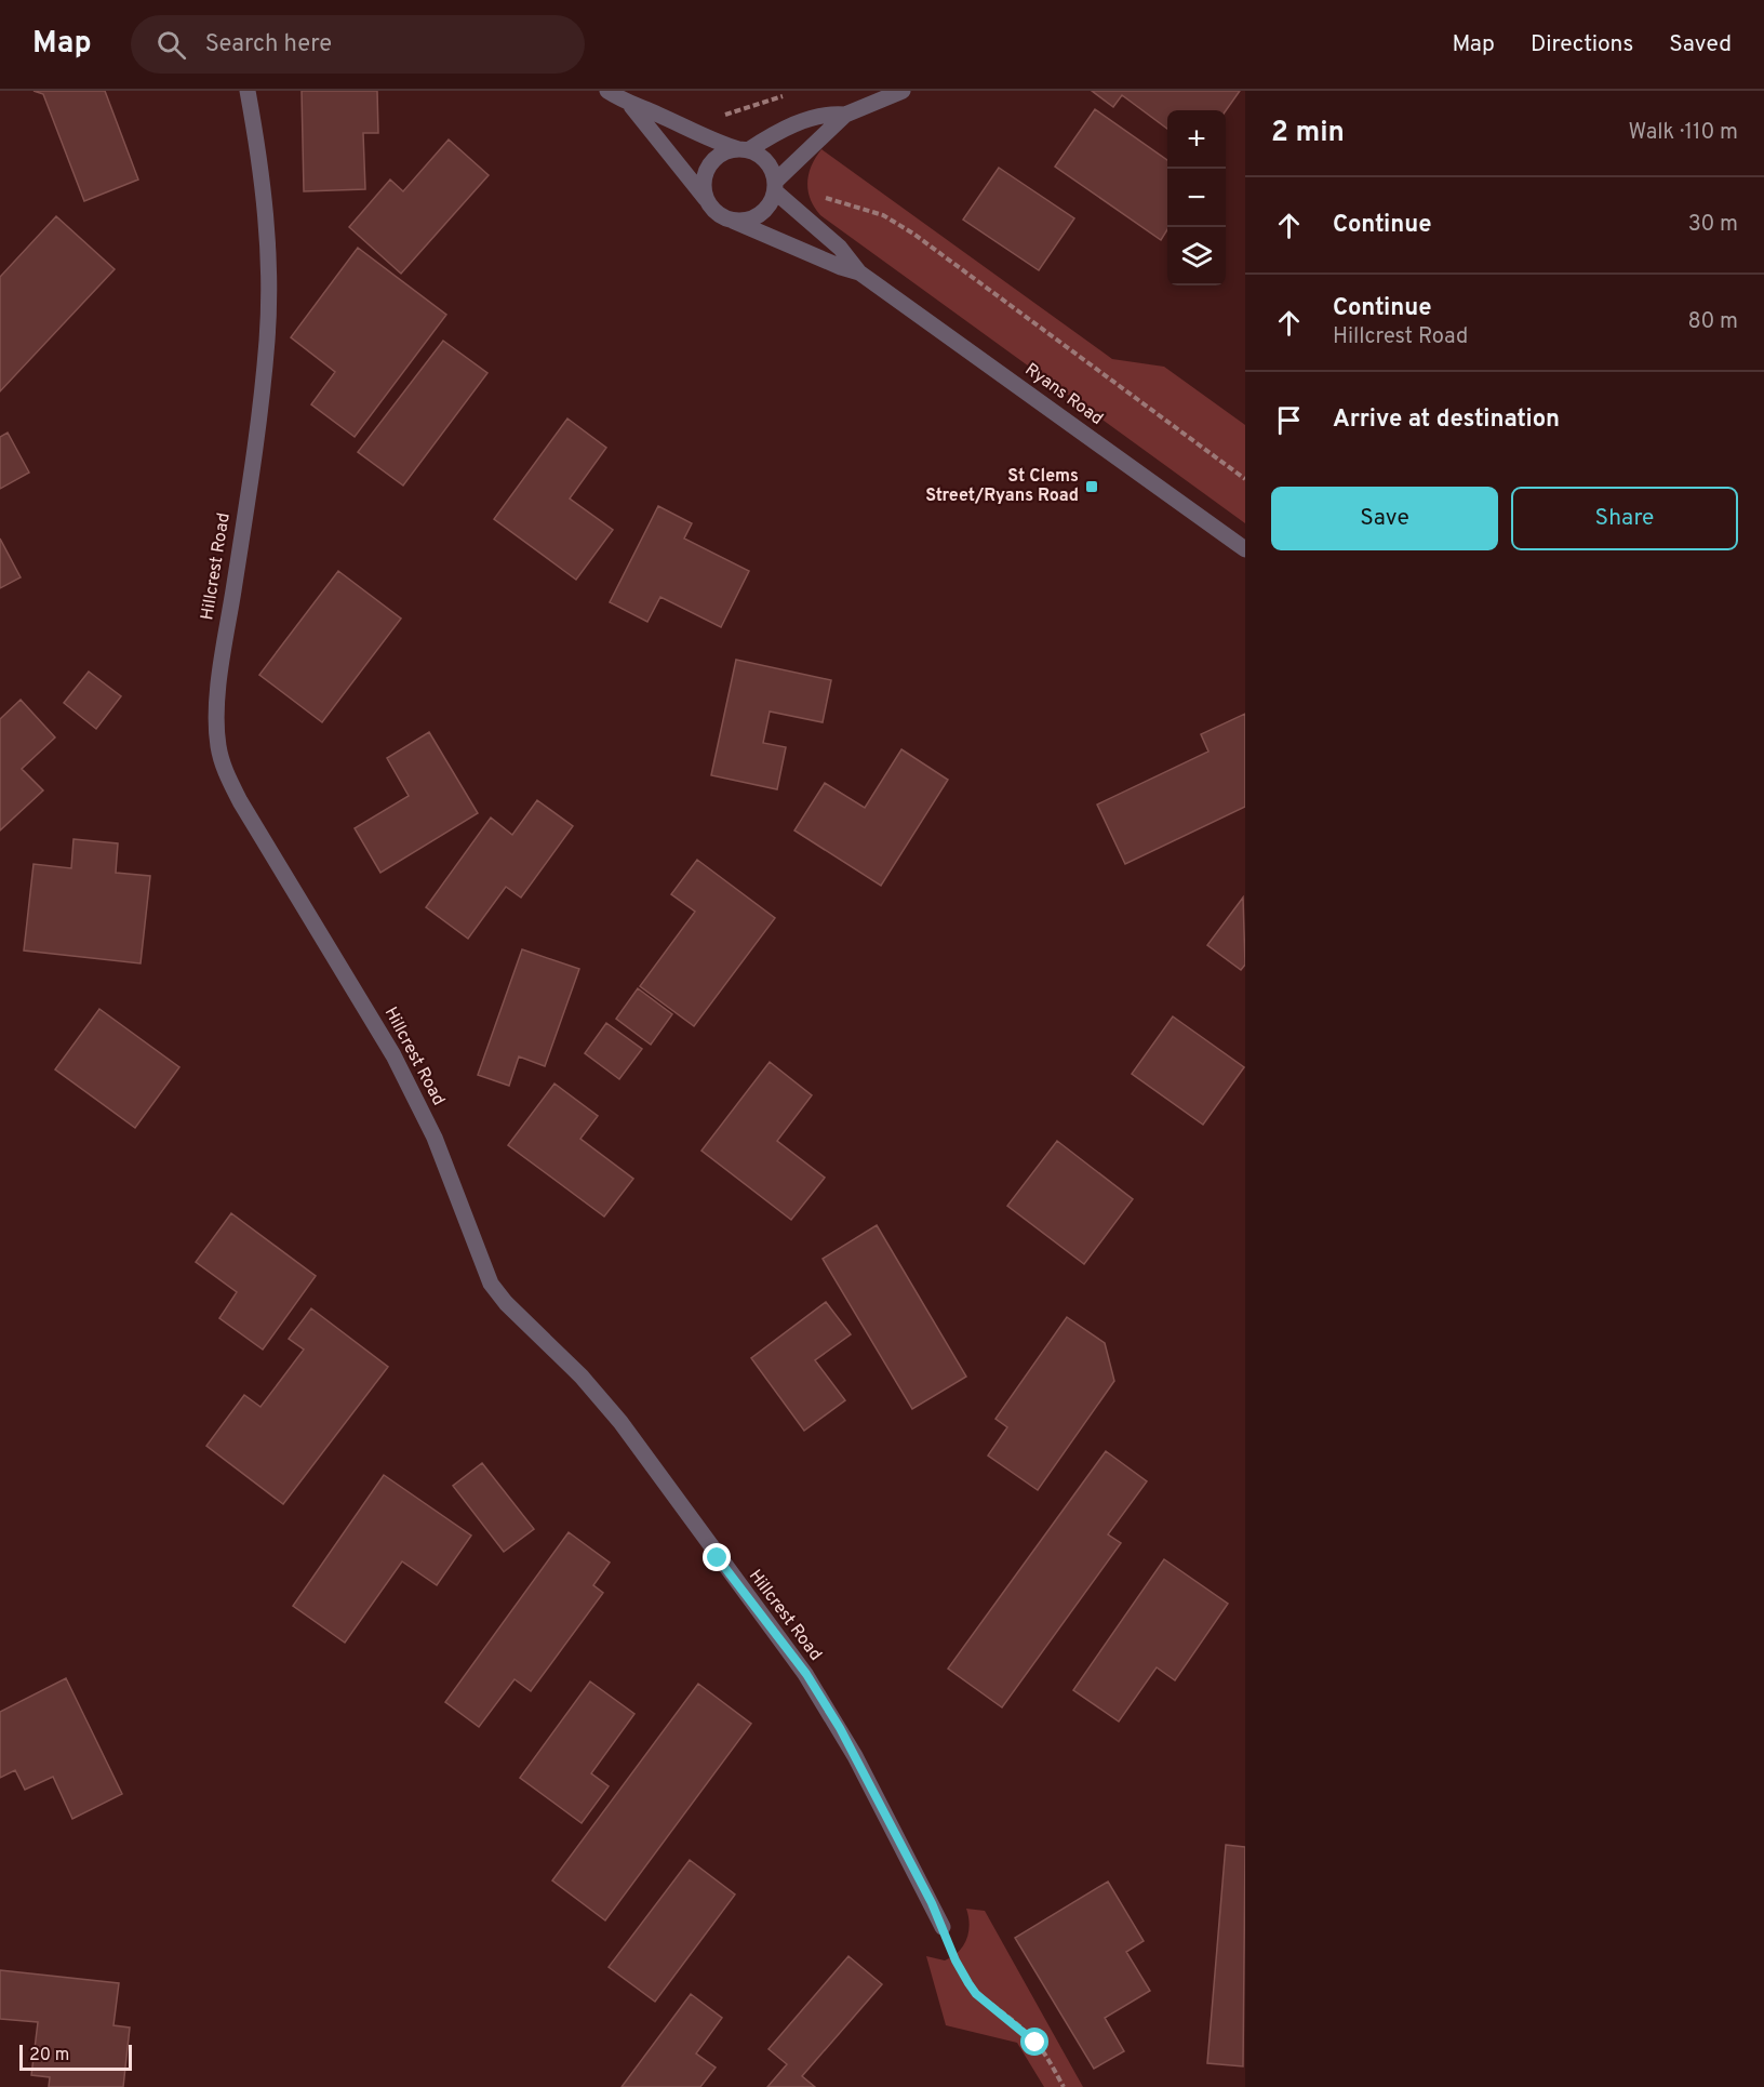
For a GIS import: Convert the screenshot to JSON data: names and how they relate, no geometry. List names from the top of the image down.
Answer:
{
  "streets": {
    "street": ["Ryans Road", "Hillcrest Road"]
  },
  "places": {
    "transit": ["St Clems Street/Ryans Road"]
  },
  "scale_bar": "20 m",
  "page": {
    "header": "Map",
    "search": "Search here",
    "nav": ["Map", "Directions", "Saved"],
    "heading": ["2 min", "Walk · 110 m"],
    "map_buttons": ["+", "−"],
    "list": [
      ["Continue", "30 m"],
      ["Continue", "Hillcrest Road", "80 m"],
      "Arrive at destination"
    ],
    "buttons": ["Save", "Share"],
    "scale": "20 m"
  }
}
